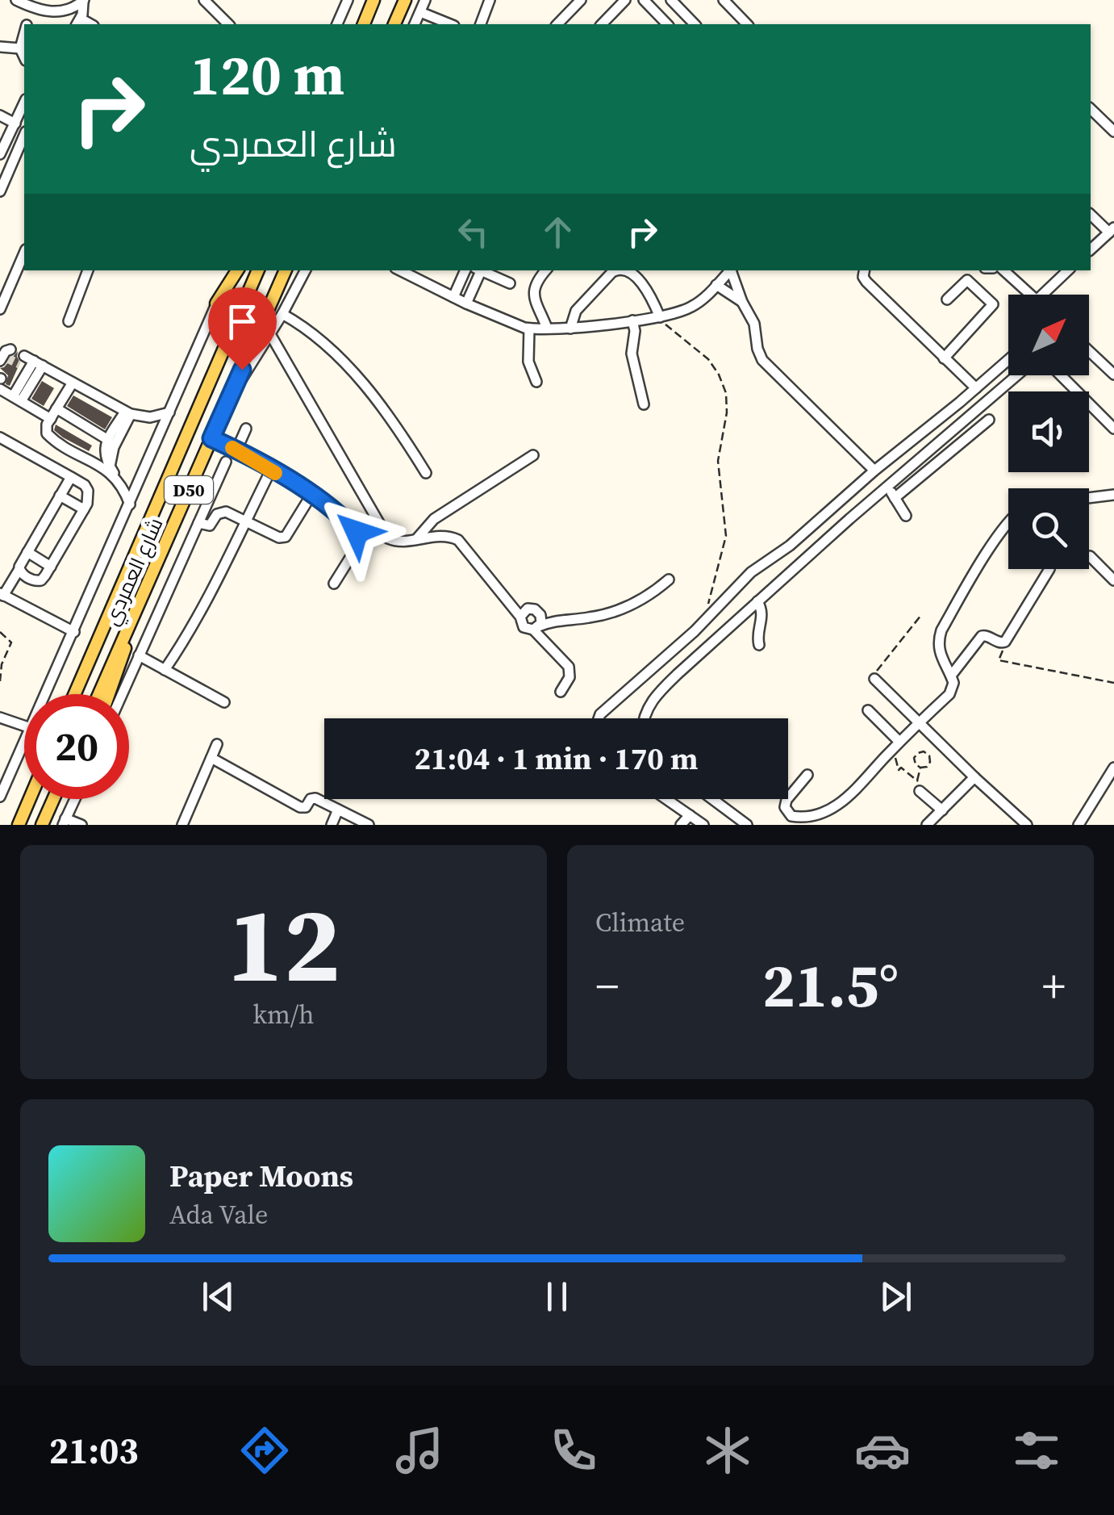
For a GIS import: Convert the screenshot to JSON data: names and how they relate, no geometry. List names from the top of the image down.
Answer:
{
  "streets": {
    "main road": ["D50", "شارع العمردي"]
  },
  "north": "top right",
  "page": {
    "turn": ["120 m", "شارع العمردي"],
    "limit": "20",
    "trip": "21:04 · 1 min · 170 m",
    "tile": [
      ["12", "km/h"],
      "Climate"
    ],
    "heat": ["−", "21.5°", "+"],
    "song": ["Paper Moons", "Ada Vale"],
    "tabs": "21:03"
  }
}
